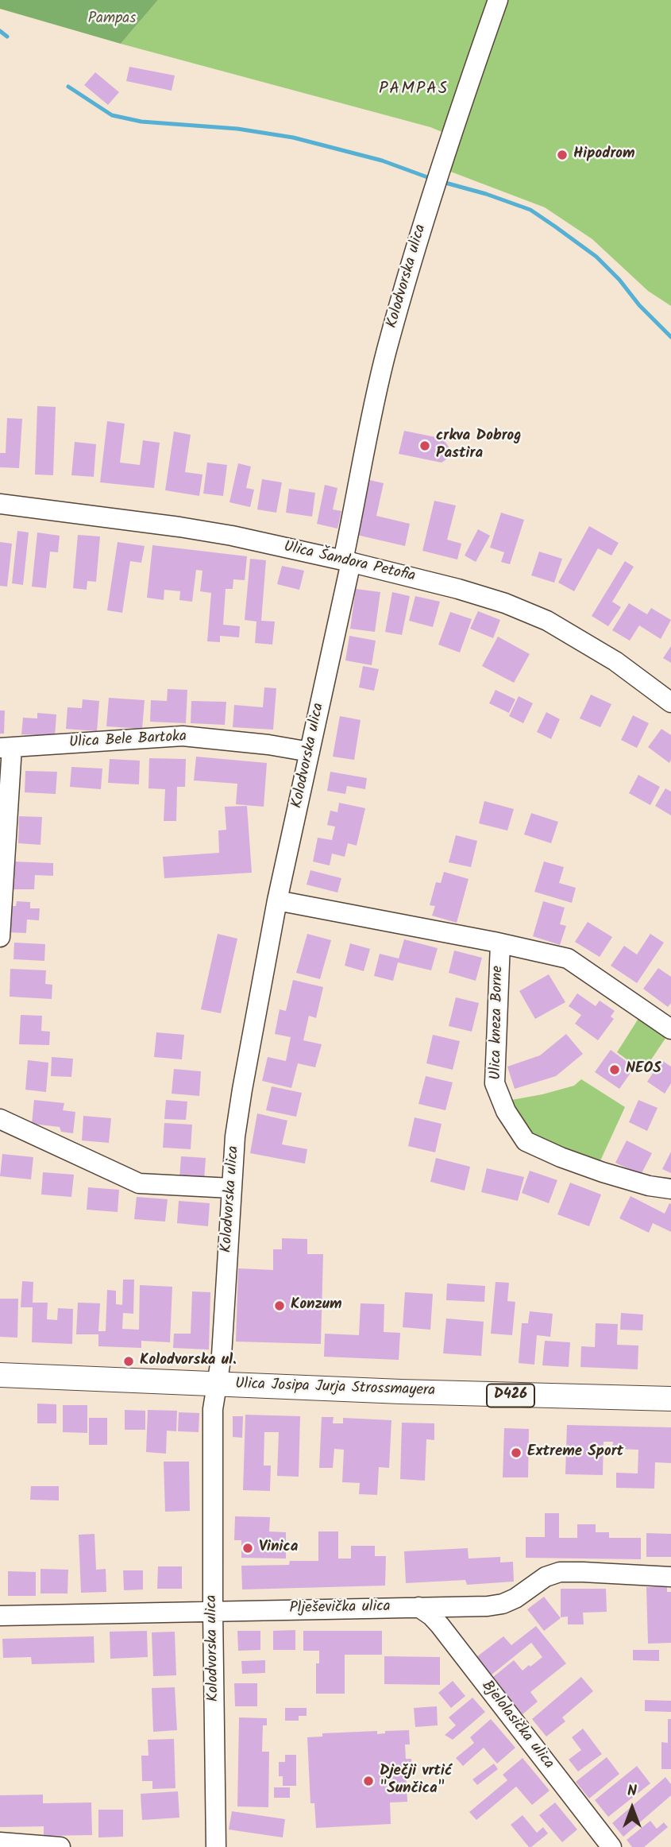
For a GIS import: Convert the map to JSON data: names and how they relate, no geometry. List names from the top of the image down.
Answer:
{
  "streets": {
    "main road": ["Ulica Josipa Jurja Strossmayera", "D426"],
    "street": [
      "Kolodvorska ulica",
      "Ulica Šandora Petofia",
      "Ulica Bele Bartoka",
      "Ulica kneza Borne",
      "Plješevička ulica",
      "Bjelolasička ulica"
    ]
  },
  "crossings": [
    ["Kolodvorska ulica", "Ulica Šandora Petofia"],
    ["Kolodvorska ulica", "Ulica Bele Bartoka"],
    ["Kolodvorska ulica", "Ulica kneza Borne"],
    ["Kolodvorska ulica", "Ulica Josipa Jurja Strossmayera"],
    ["Kolodvorska ulica", "Plješevička ulica"],
    ["Plješevička ulica", "Bjelolasička ulica"]
  ],
  "districts": ["PAMPAS"],
  "parks": ["Pampas"],
  "places": [
    "Hipodrom",
    "crkva Dobrog Pastira",
    "NEOS",
    "Konzum",
    "Kolodvorska ul.",
    "Extreme Sport",
    "Vinica",
    "Dječji vrtić \"Sunčica\""
  ],
  "north": "top"
}
